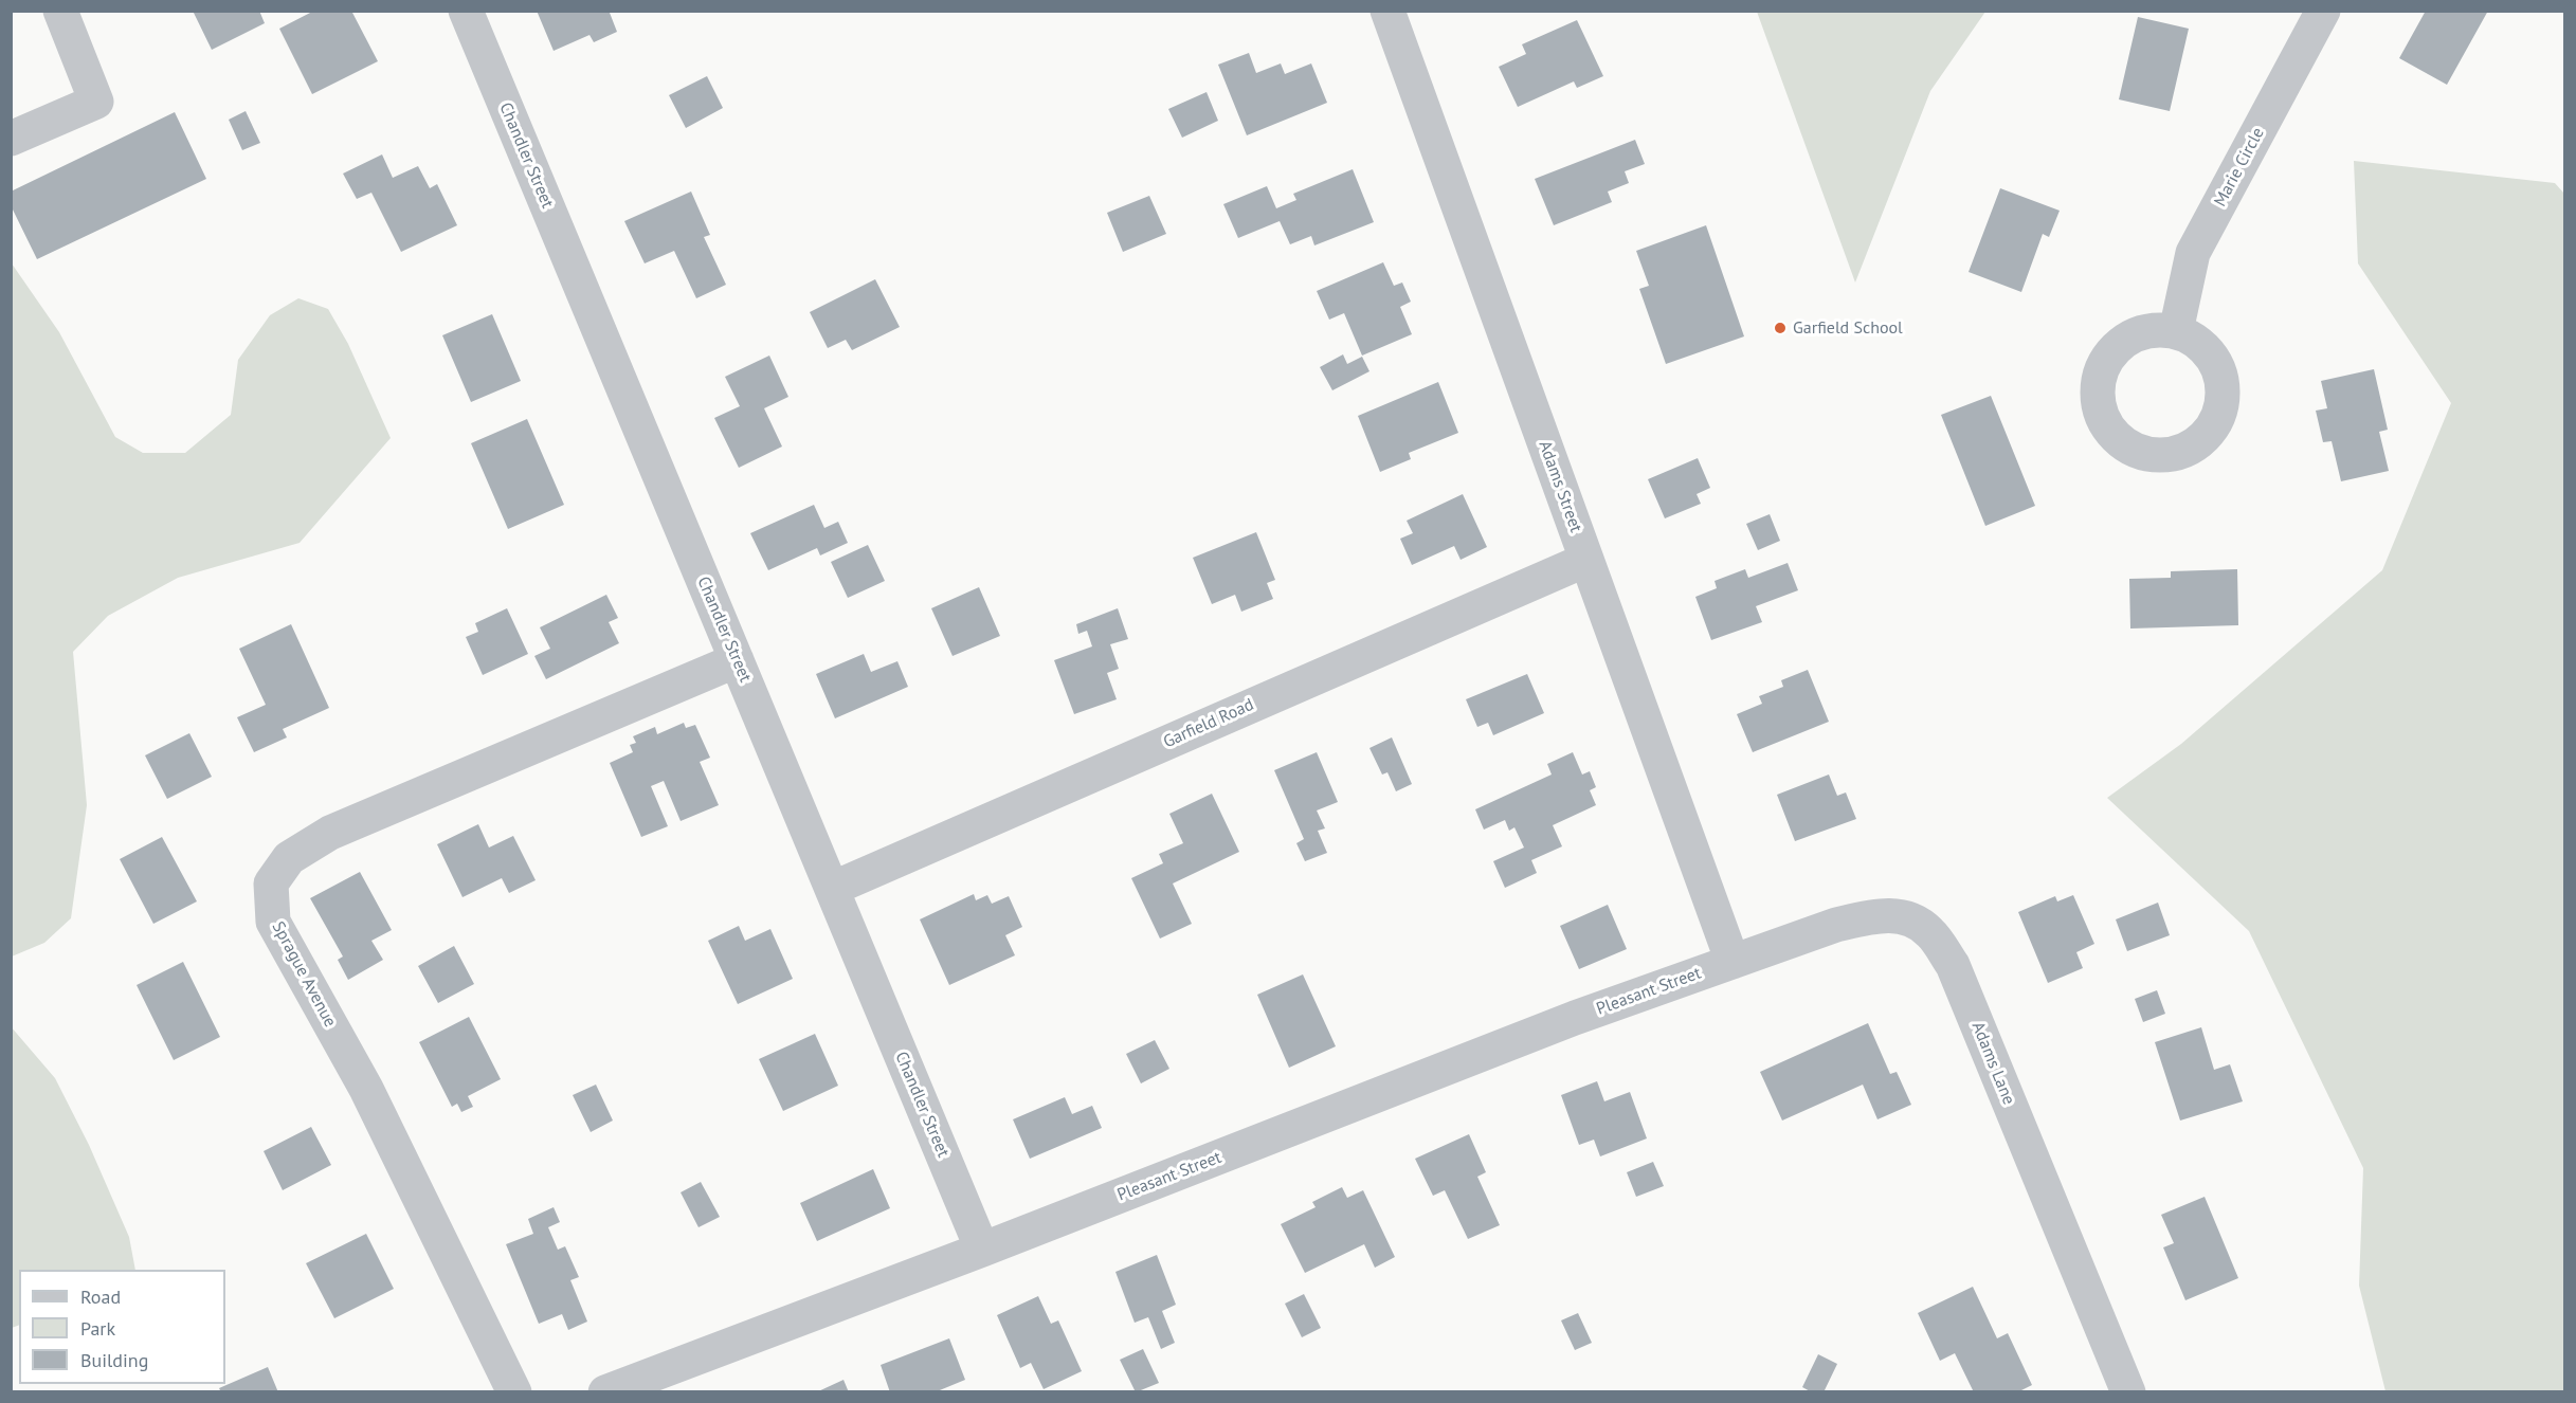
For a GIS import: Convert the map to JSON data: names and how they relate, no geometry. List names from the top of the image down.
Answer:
{
  "streets": {
    "street": [
      "Chandler Street",
      "Marie Circle",
      "Adams Street",
      "Garfield Road",
      "Sprague Avenue",
      "Pleasant Street",
      "Adams Lane"
    ]
  },
  "crossings": [
    ["Chandler Street", "Garfield Road"],
    ["Chandler Street", "Sprague Avenue"],
    ["Chandler Street", "Pleasant Street"],
    ["Adams Street", "Garfield Road"],
    ["Adams Street", "Pleasant Street"],
    ["Adams Street", "Adams Lane"],
    ["Pleasant Street", "Adams Lane"]
  ],
  "places": ["Garfield School"],
  "legend": ["Road", "Park", "Building"]
}
